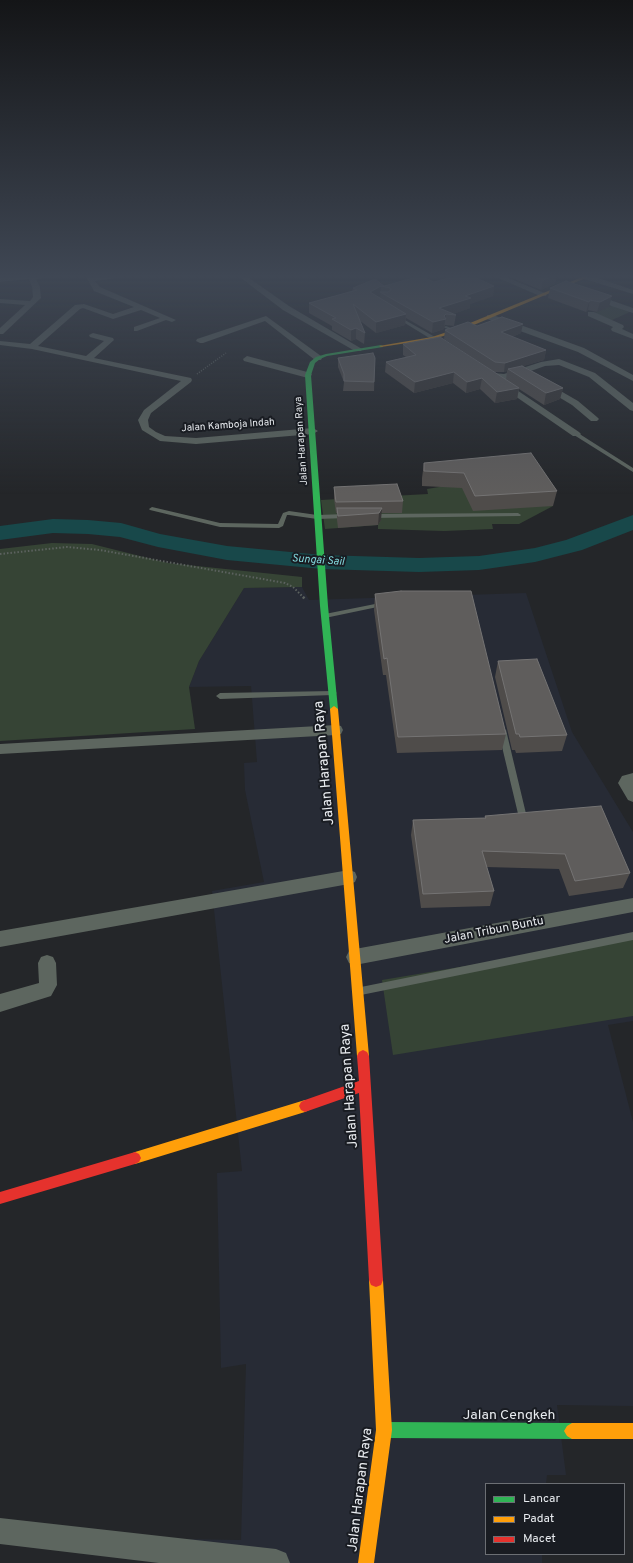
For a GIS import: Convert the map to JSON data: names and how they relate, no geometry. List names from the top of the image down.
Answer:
{
  "streets": {
    "main road": ["Jalan Harapan Raya", "Jalan Cengkeh"],
    "street": ["Jalan Kamboja Indah", "Jalan Tribun Buntu"]
  },
  "crossings": [
    ["Jalan Kamboja Indah", "Jalan Harapan Raya"],
    ["Jalan Harapan Raya", "Jalan Tribun Buntu"],
    ["Jalan Harapan Raya", "Jalan Cengkeh"]
  ],
  "water": ["Sungai Sail"],
  "legend": ["Lancar", "Padat", "Macet"]
}
